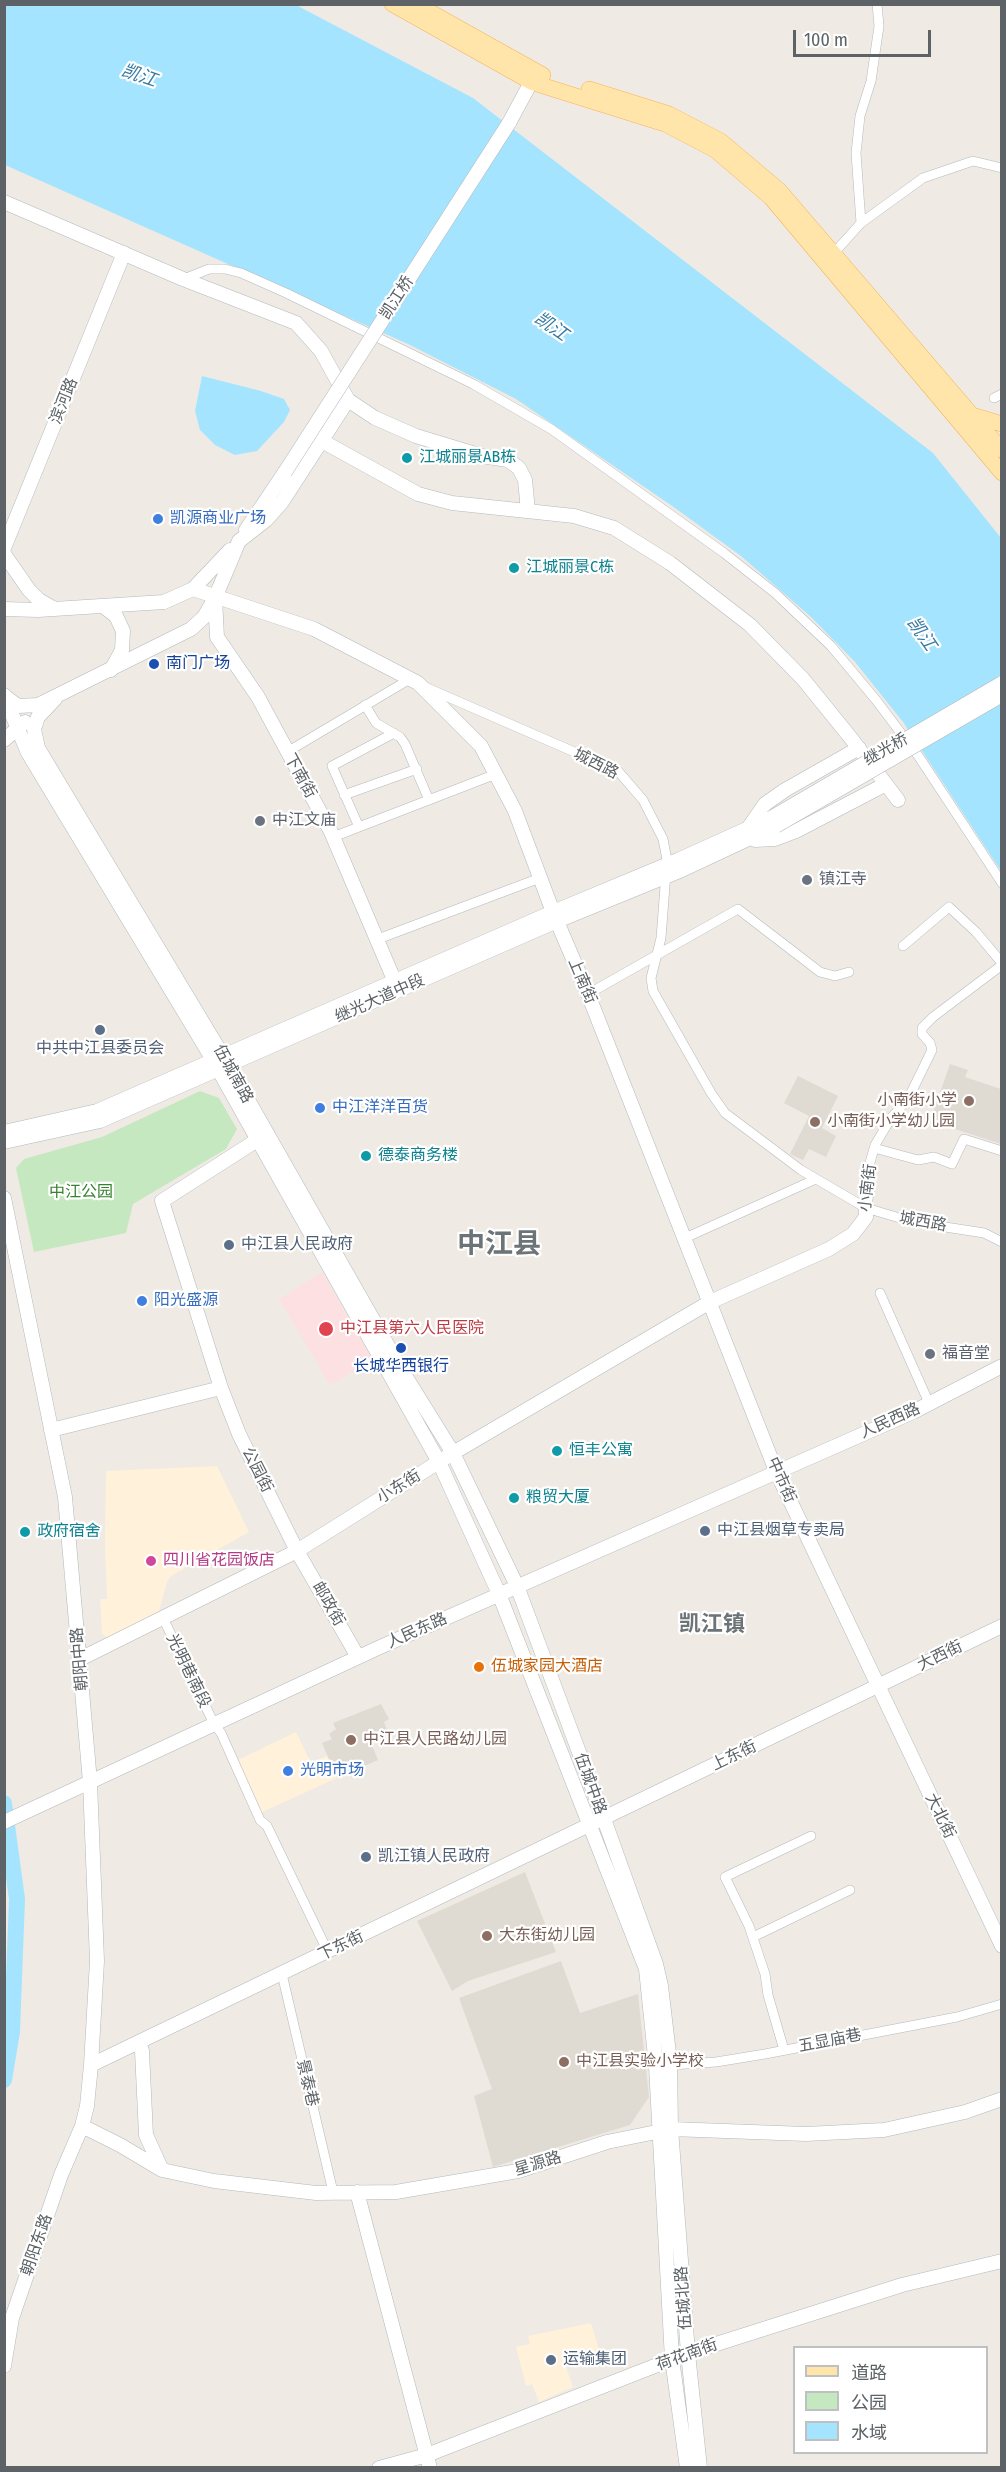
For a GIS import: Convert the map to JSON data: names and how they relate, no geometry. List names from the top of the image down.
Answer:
{
  "streets": {
    "street": [
      "凯江桥",
      "滨河路",
      "继光桥",
      "城西路",
      "下南街",
      "上南街",
      "继光大道中段",
      "伍城南路",
      "小南街",
      "人民西路",
      "公园街",
      "中市街",
      "小东街",
      "邮政街",
      "人民东路",
      "大西街",
      "朝阳中路",
      "光明巷南段",
      "上东街",
      "伍城中路",
      "大北街",
      "下东街",
      "五显庙巷",
      "景泰巷",
      "星源路",
      "朝阳东路",
      "伍城北路",
      "荷花南街"
    ]
  },
  "crossings": [
    ["城西路", "下南街"],
    ["城西路", "上南街"],
    ["城西路", "继光大道中段"],
    ["城西路", "小南街"],
    ["下南街", "继光大道中段"],
    ["上南街", "继光大道中段"],
    ["上南街", "小南街"],
    ["上南街", "中市街"],
    ["上南街", "小东街"],
    ["继光大道中段", "伍城南路"],
    ["伍城南路", "公园街"],
    ["伍城南路", "小东街"],
    ["伍城南路", "伍城中路"],
    ["小南街", "中市街"],
    ["小南街", "小东街"],
    ["人民西路", "中市街"],
    ["人民西路", "人民东路"],
    ["公园街", "小东街"],
    ["公园街", "邮政街"],
    ["中市街", "小东街"],
    ["中市街", "人民东路"],
    ["中市街", "大西街"],
    ["中市街", "上东街"],
    ["中市街", "大北街"],
    ["小东街", "邮政街"],
    ["小东街", "朝阳中路"],
    ["小东街", "光明巷南段"],
    ["小东街", "伍城中路"],
    ["邮政街", "人民东路"],
    ["人民东路", "朝阳中路"],
    ["人民东路", "光明巷南段"],
    ["人民东路", "伍城中路"],
    ["大西街", "上东街"],
    ["大西街", "大北街"],
    ["朝阳中路", "下东街"],
    ["朝阳中路", "星源路"],
    ["朝阳中路", "朝阳东路"],
    ["光明巷南段", "下东街"],
    ["上东街", "伍城中路"],
    ["上东街", "大北街"],
    ["上东街", "下东街"],
    ["伍城中路", "下东街"],
    ["伍城中路", "五显庙巷"],
    ["伍城中路", "星源路"],
    ["伍城中路", "伍城北路"],
    ["下东街", "景泰巷"],
    ["景泰巷", "星源路"],
    ["星源路", "朝阳东路"],
    ["星源路", "伍城北路"],
    ["伍城北路", "荷花南街"]
  ],
  "districts": ["中江县", "凯江镇"],
  "water": ["凯江"],
  "parks": ["中江公园"],
  "places": [
    "江城丽景AB栋",
    "凯源商业广场",
    "江城丽景C栋",
    "南门广场",
    "中江文庙",
    "镇江寺",
    "中共中江县委员会",
    "小南街小学",
    "中江洋洋百货",
    "小南街小学幼儿园",
    "德泰商务楼",
    "中江县人民政府",
    "阳光盛源",
    "中江县第六人民医院",
    "长城华西银行",
    "福音堂",
    "恒丰公寓",
    "粮贸大厦",
    "中江县烟草专卖局",
    "政府宿舍",
    "四川省花园饭店",
    "伍城家园大酒店",
    "中江县人民路幼儿园",
    "光明市场",
    "凯江镇人民政府",
    "大东街幼儿园",
    "中江县实验小学校",
    "运输集团"
  ],
  "legend": ["道路", "公园", "水域"],
  "scale_bar": "100 m"
}
